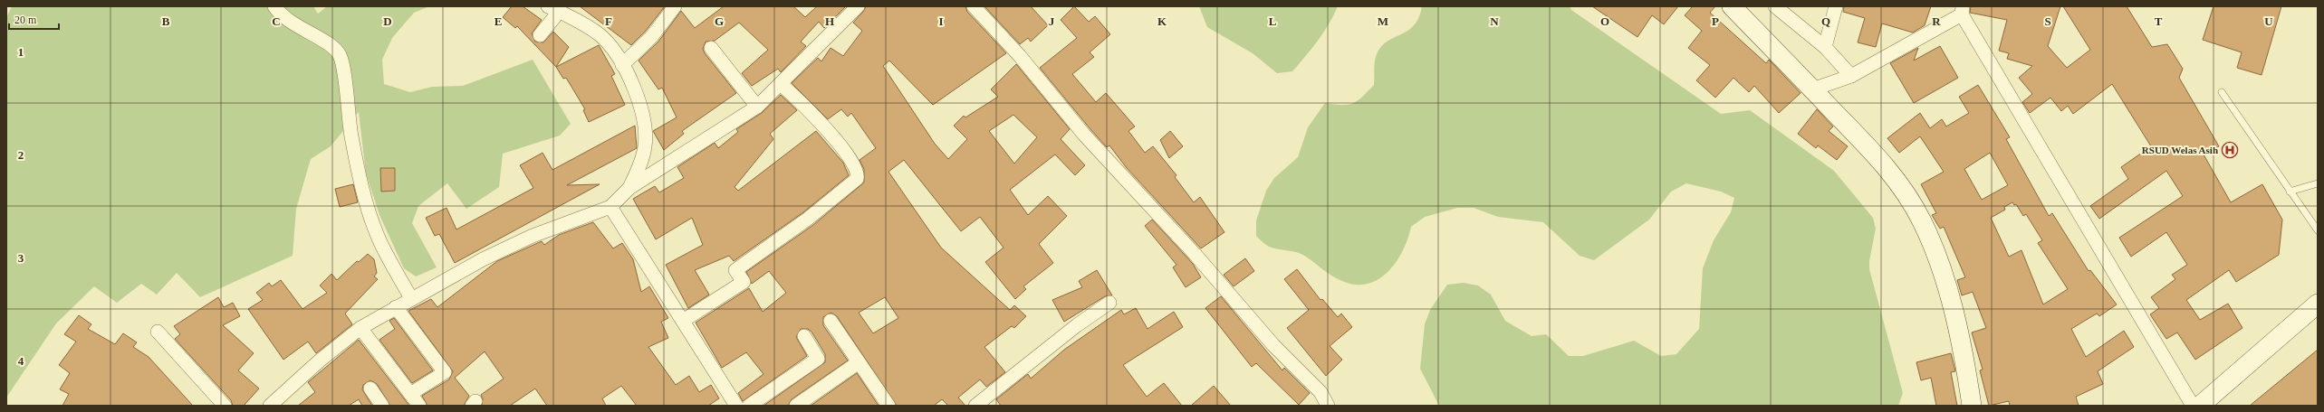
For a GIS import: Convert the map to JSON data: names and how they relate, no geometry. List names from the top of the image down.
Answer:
{
  "places": {
    "hospital": ["RSUD Welas Asih"]
  },
  "scale_bar": "20 m",
  "grid": {
    "columns": [
      "B",
      "C",
      "D",
      "E",
      "F",
      "G",
      "H",
      "I",
      "J",
      "K",
      "L",
      "M",
      "N",
      "O",
      "P",
      "Q",
      "R",
      "S",
      "T",
      "U"
    ],
    "rows": [
      "1",
      "2",
      "3",
      "4"
    ]
  }
}
